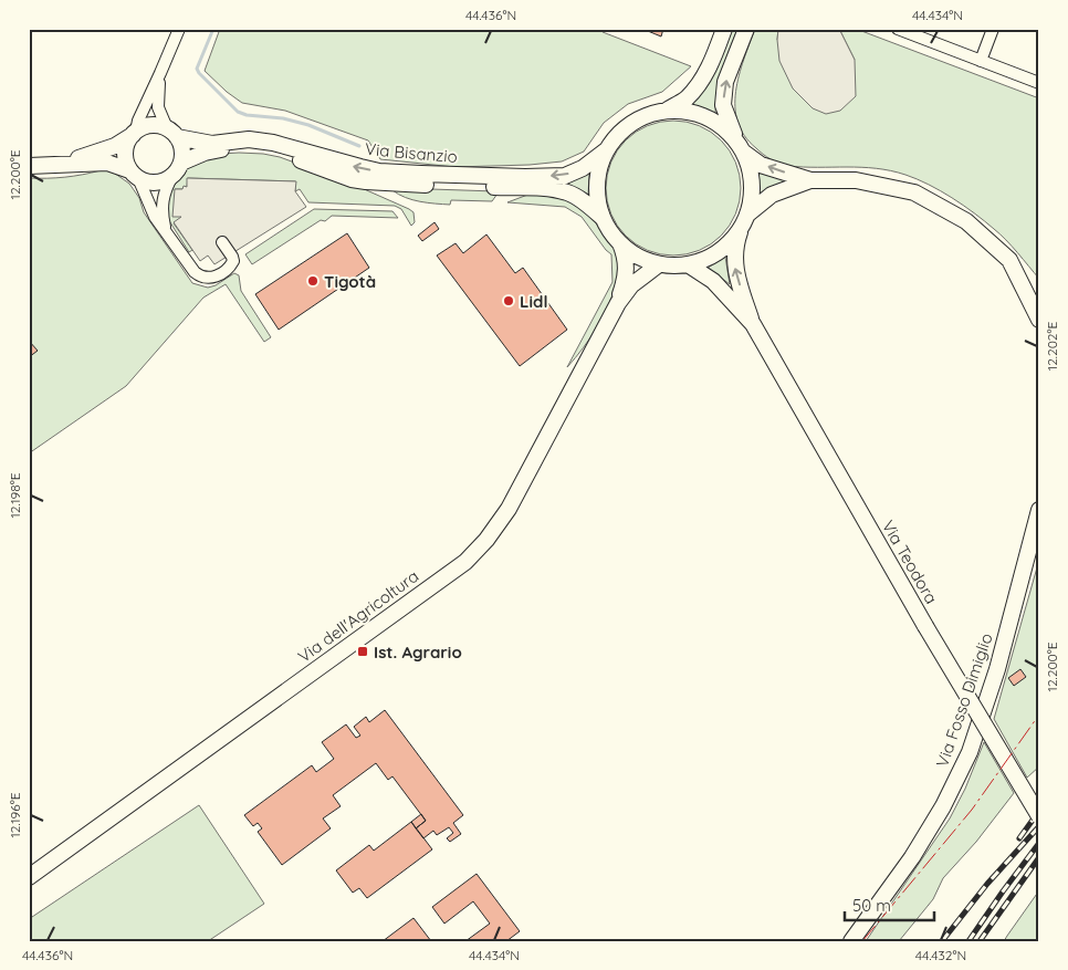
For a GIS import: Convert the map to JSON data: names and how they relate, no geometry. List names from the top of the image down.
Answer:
{
  "streets": {
    "main road": [
      "Via Bisanzio",
      "Via Teodora",
      "Via dell'Agricoltura",
      "Via Fosso Dimiglio"
    ]
  },
  "crossings": [
    ["Via Bisanzio", "Via Teodora"],
    ["Via Bisanzio", "Via dell'Agricoltura"],
    ["Via Teodora", "Via dell'Agricoltura"]
  ],
  "places": {
    "other": ["Tigotà", "Lidl"],
    "transit": ["Ist. Agrario"]
  },
  "scale_bar": "50 m",
  "coordinates": [
    "44.436°N",
    "44.434°N",
    "12.200°E",
    "12.202°E",
    "12.198°E",
    "12.196°E",
    "44.432°N"
  ]
}
